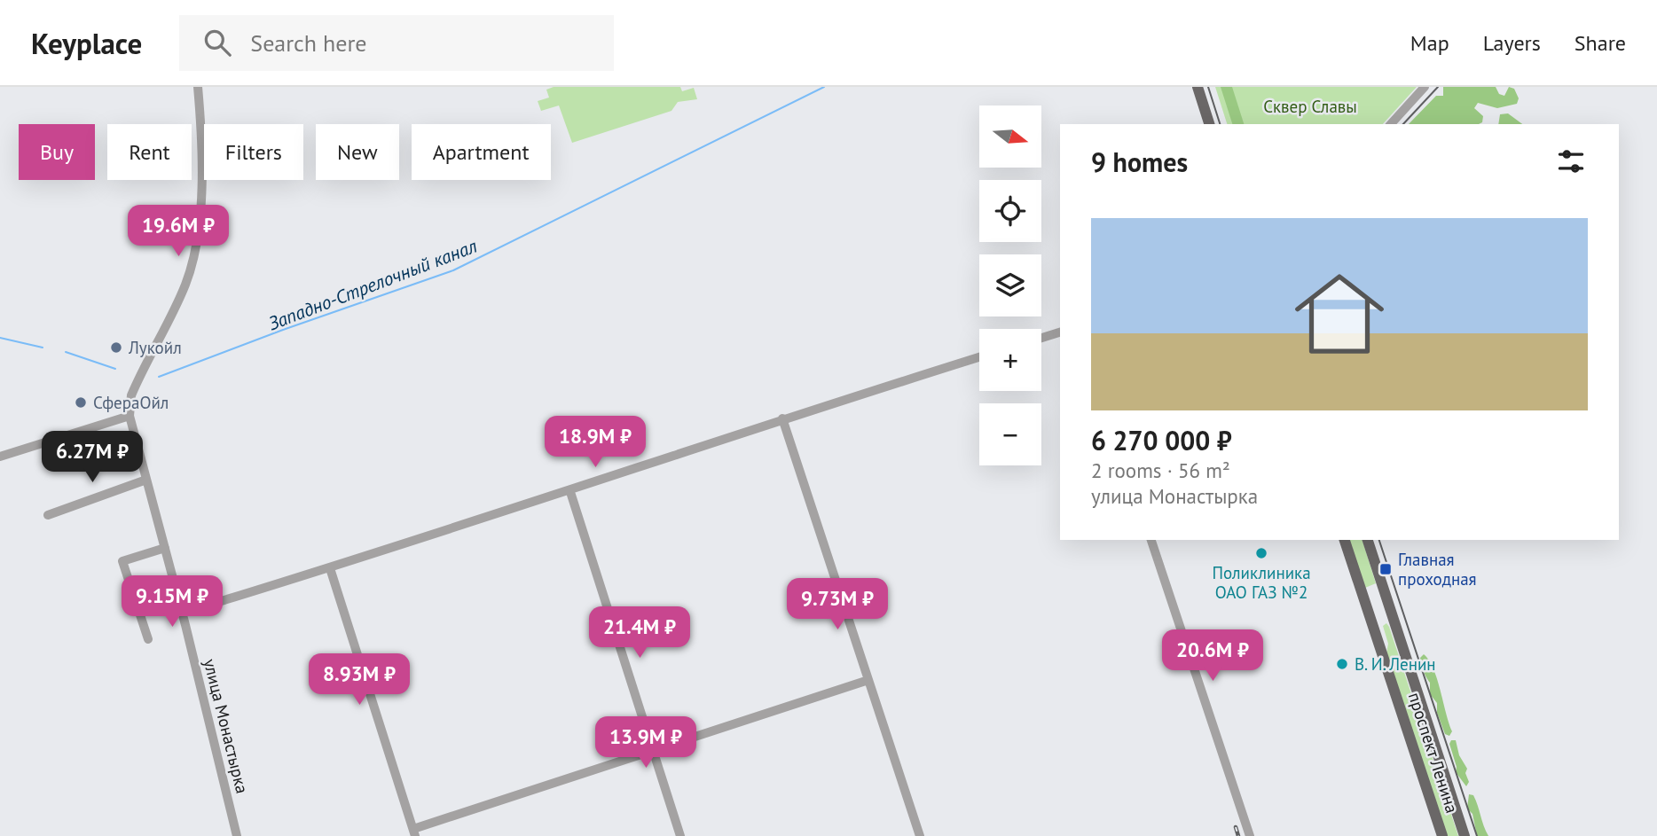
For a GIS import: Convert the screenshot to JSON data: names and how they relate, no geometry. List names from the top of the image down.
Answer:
{
  "streets": {
    "main road": ["проспект Ленина"],
    "street": ["улица Монастырка"]
  },
  "water": ["Западно-Стрелочный канал"],
  "parks": ["Сквер Славы"],
  "places": {
    "other": [
      "Лукойл",
      "СфераОйл",
      "Поликлиника ОАО ГАЗ №2",
      "В. И. Ленин"
    ],
    "transit": ["Главная проходная"]
  },
  "north": "right",
  "page": {
    "header": "Keyplace",
    "search": "Search here",
    "nav": ["Map", "Layers", "Share"],
    "map_buttons": ["+", "−"],
    "chip": [
      "Buy",
      "Rent",
      "Filters",
      "New",
      "Apartment"
    ],
    "heading": "9 homes",
    "list": [
      {
        "name": "6 270 000 ₽",
        "note": "2 rooms · 56 m² · улица Монастырка"
      }
    ],
    "price": [
      "19.6M ₽",
      "18.9M ₽",
      "6.27M ₽",
      "9.15M ₽",
      "9.73M ₽",
      "21.4M ₽",
      "20.6M ₽",
      "8.93M ₽",
      "13.9M ₽"
    ]
  }
}
